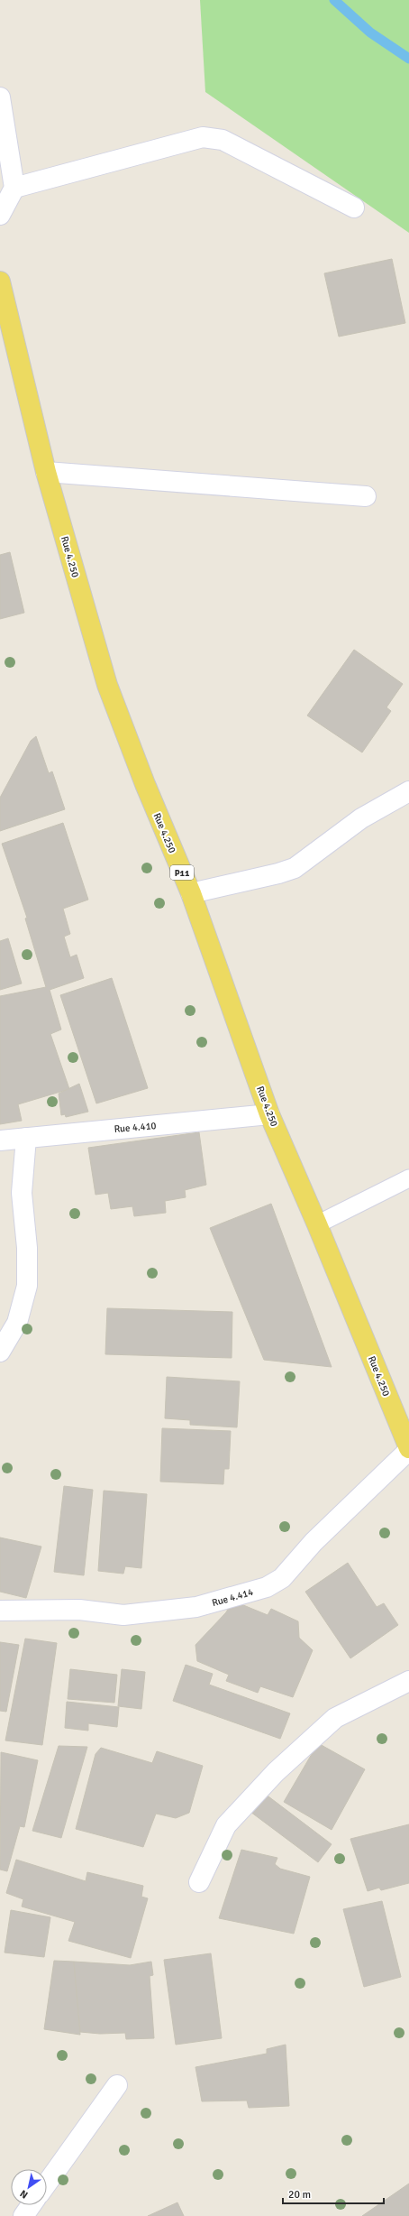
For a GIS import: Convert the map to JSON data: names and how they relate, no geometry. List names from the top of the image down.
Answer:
{
  "streets": {
    "main road": ["Rue 4.250", "P11"],
    "street": ["Rue 4.410", "Rue 4.414"]
  },
  "crossings": [
    ["Rue 4.250", "Rue 4.410"],
    ["Rue 4.250", "Rue 4.414"]
  ],
  "scale_bar": "20 m",
  "north": "bottom left"
}
